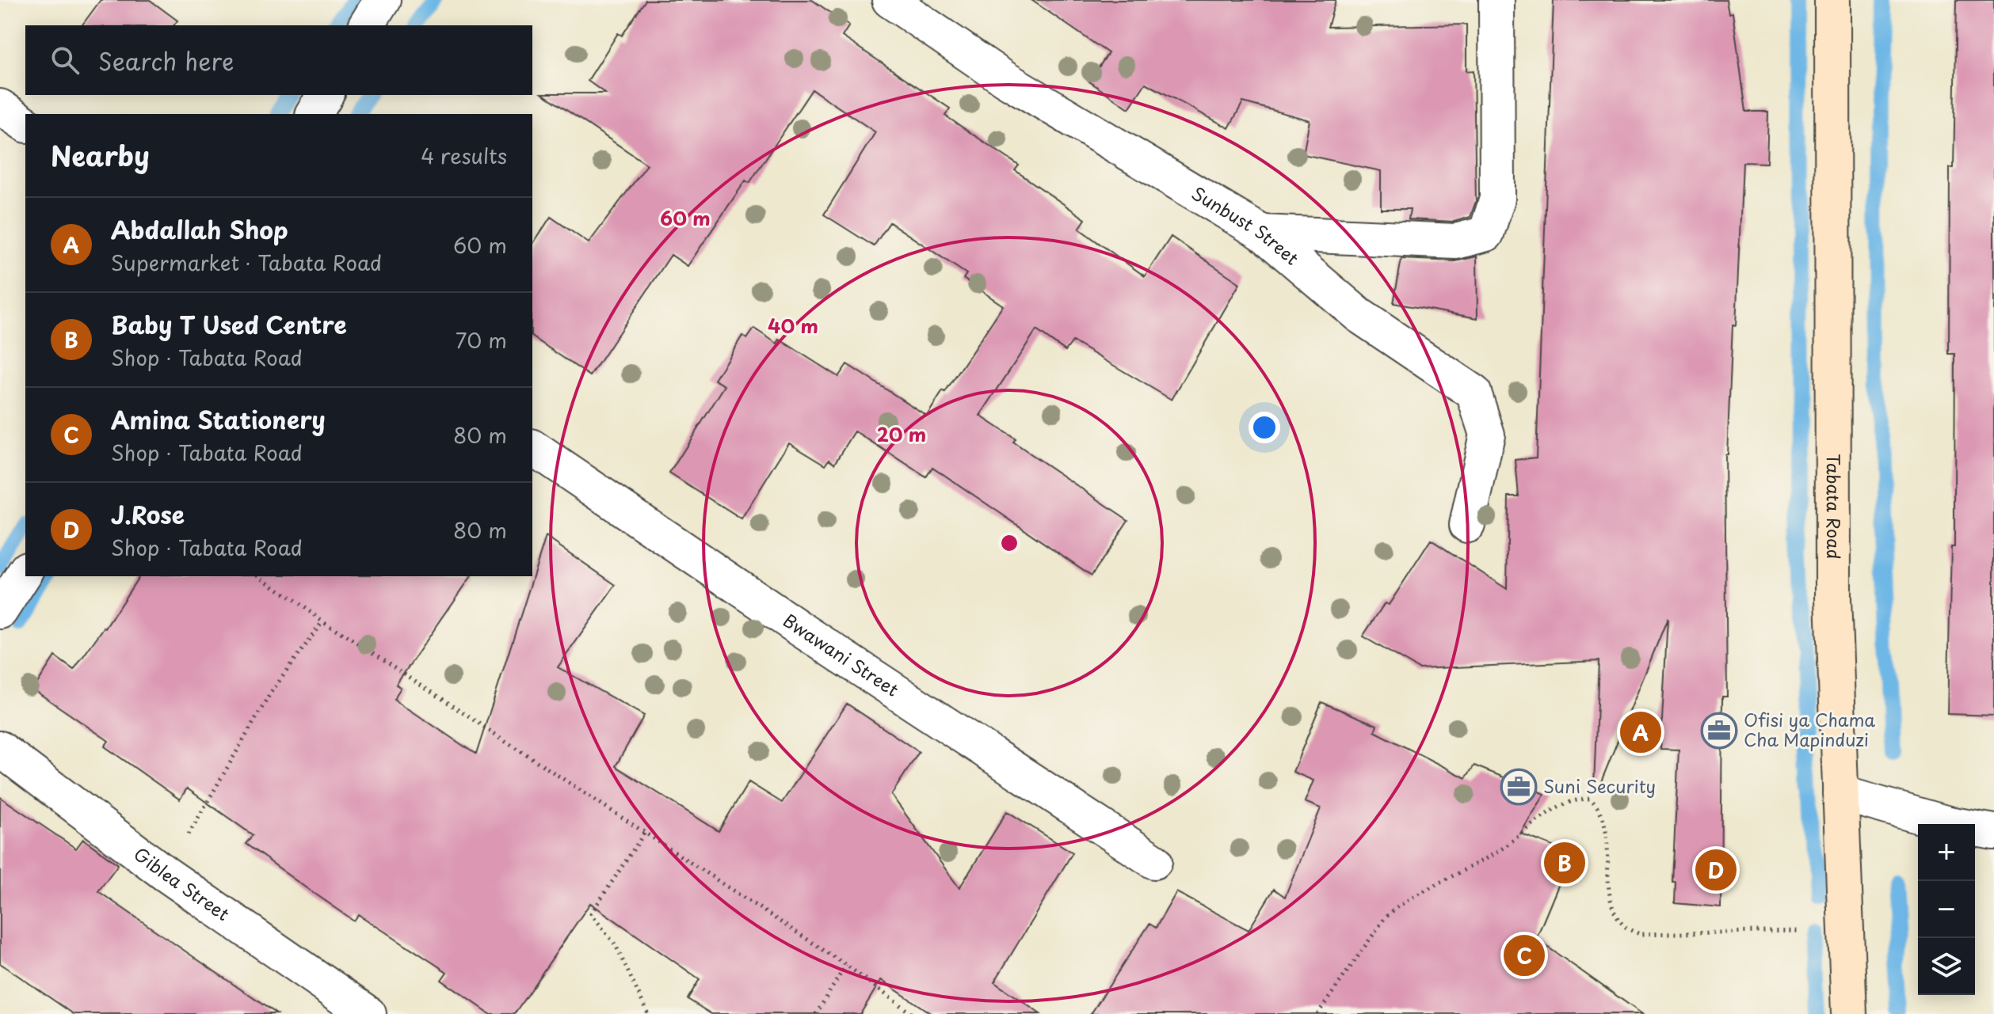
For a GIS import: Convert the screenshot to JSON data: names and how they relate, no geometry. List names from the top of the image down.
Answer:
{
  "streets": {
    "main road": ["Tabata Road"],
    "street": ["Sunbust Street", "Bwawani Street", "Giblea Street"]
  },
  "places": {
    "office": ["Ofisi ya Chama Cha Mapinduzi", "Suni Security"]
  },
  "page": {
    "search": "Search here",
    "heading": ["Nearby", "4 results"],
    "list": [
      {
        "mark": "A",
        "name": "Abdallah Shop",
        "note": "Supermarket · Tabata Road",
        "value": "60 m"
      },
      {
        "mark": "B",
        "name": "Baby T Used Centre",
        "note": "Shop · Tabata Road",
        "value": "70 m"
      },
      {
        "mark": "C",
        "name": "Amina Stationery",
        "note": "Shop · Tabata Road",
        "value": "80 m"
      },
      {
        "mark": "D",
        "name": "J.Rose",
        "note": "Shop · Tabata Road",
        "value": "80 m"
      }
    ],
    "pins": [
      "A",
      "B",
      "D",
      "C"
    ],
    "map_buttons": ["+", "−"]
  },
  "rings": ["60 m", "40 m", "20 m"]
}
